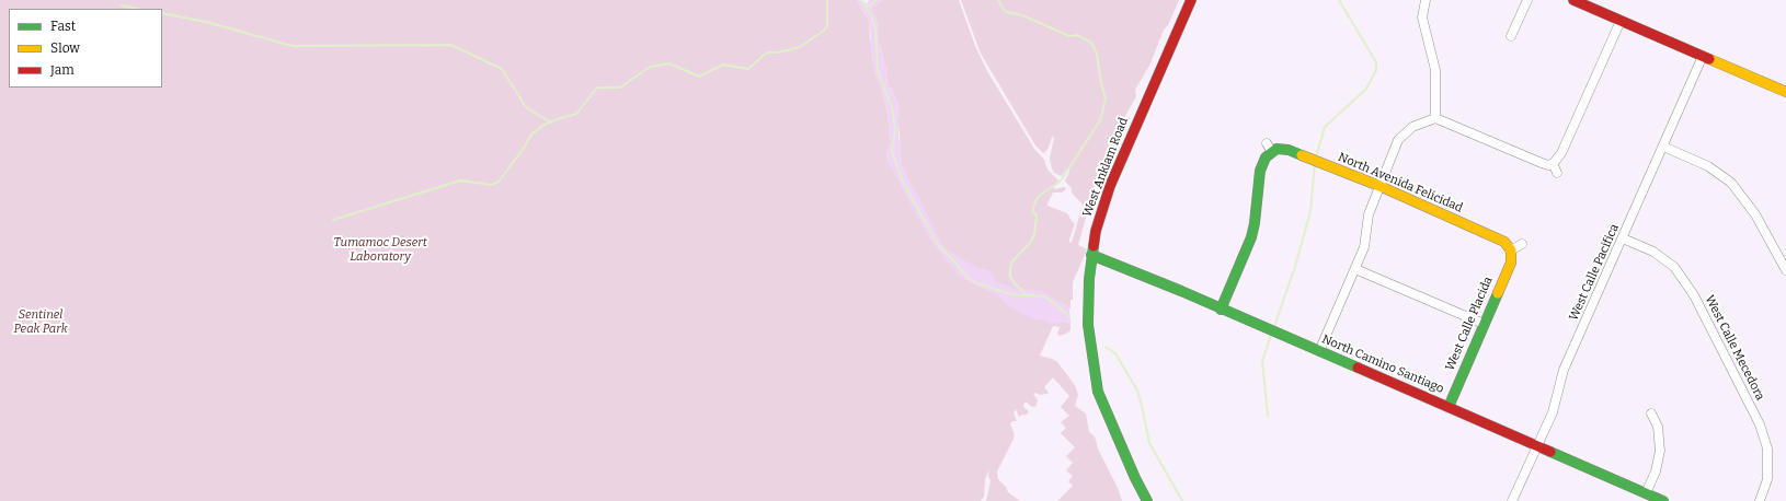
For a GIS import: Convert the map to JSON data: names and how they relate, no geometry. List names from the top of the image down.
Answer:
{
  "streets": {
    "street": [
      "West Anklam Road",
      "North Avenida Felicidad",
      "West Calle Pacifica",
      "West Calle Placida",
      "West Calle Mecedora",
      "North Camino Santiago"
    ]
  },
  "crossings": [
    ["West Anklam Road", "North Camino Santiago"],
    ["North Avenida Felicidad", "West Calle Placida"],
    ["North Avenida Felicidad", "North Camino Santiago"],
    ["West Calle Pacifica", "West Calle Mecedora"],
    ["West Calle Pacifica", "North Camino Santiago"],
    ["West Calle Placida", "North Camino Santiago"]
  ],
  "parks": ["Tumamoc Desert Laboratory", "Sentinel Peak Park"],
  "legend": ["Fast", "Slow", "Jam"]
}
